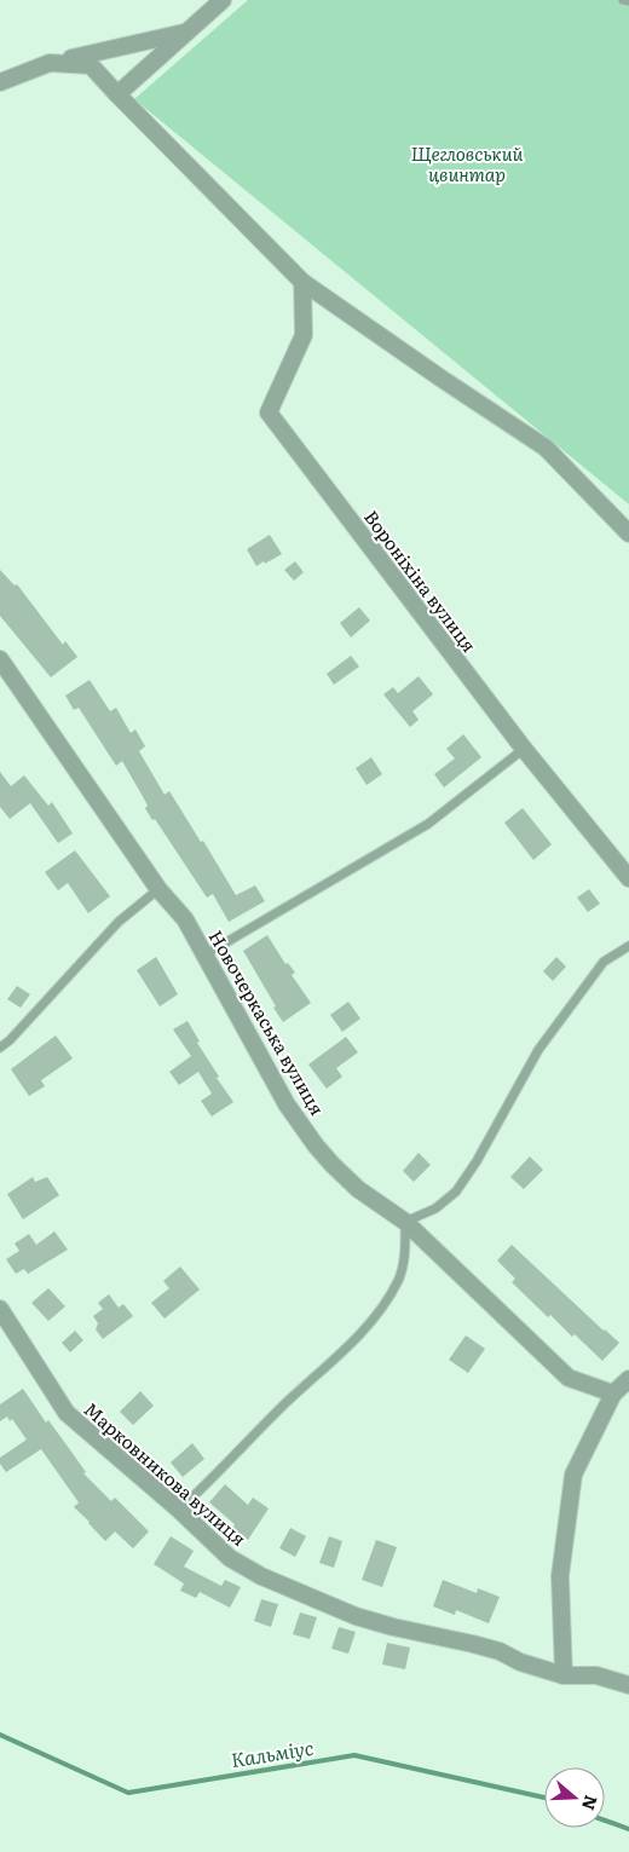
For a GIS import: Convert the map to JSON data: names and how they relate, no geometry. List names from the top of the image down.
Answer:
{
  "streets": {
    "street": ["Вороніхіна вулиця", "Новочеркаська вулиця", "Марковникова вулиця"]
  },
  "water": ["Кальміус"],
  "parks": ["Щегловський цвинтар"],
  "north": "right"
}
